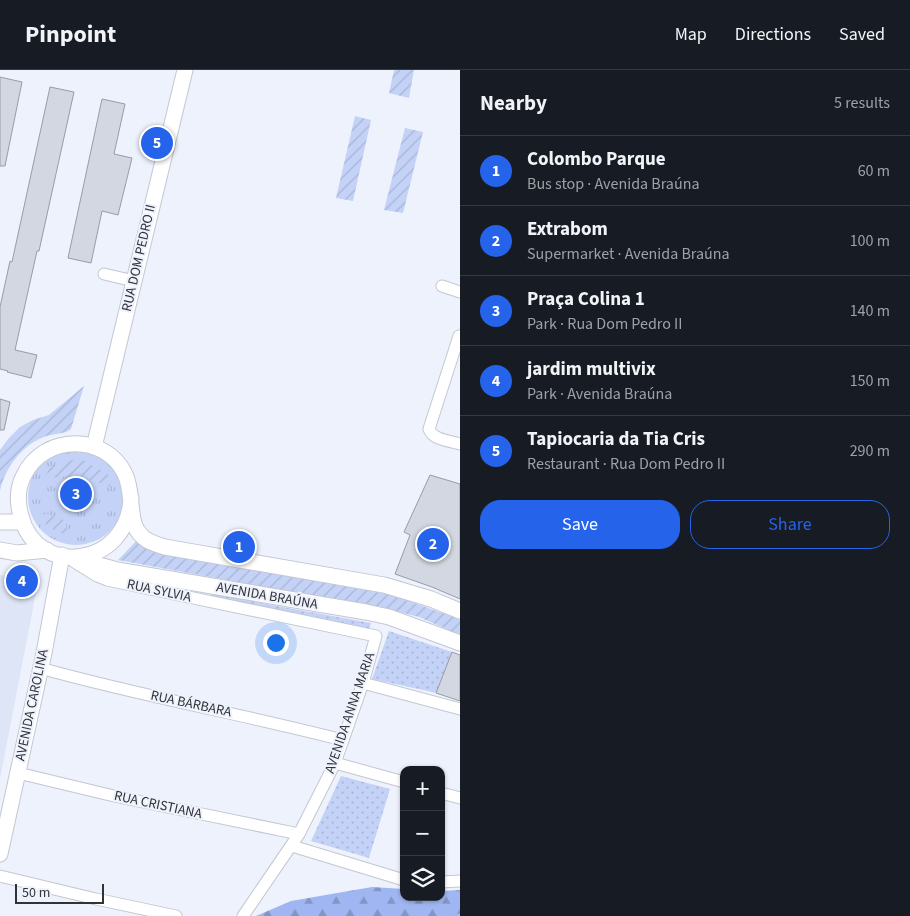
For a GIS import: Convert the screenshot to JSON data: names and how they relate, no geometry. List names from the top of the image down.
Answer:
{
  "streets": {
    "street": [
      "RUA DOM PEDRO II",
      "RUA SYLVIA",
      "AVENIDA BRAÚNA",
      "RUA BÁRBARA",
      "AVENIDA CAROLINA",
      "AVENIDA ANNA MARIA",
      "RUA CRISTIANA"
    ]
  },
  "crossings": [
    ["RUA DOM PEDRO II", "RUA SYLVIA"],
    ["RUA DOM PEDRO II", "AVENIDA BRAÚNA"],
    ["RUA DOM PEDRO II", "AVENIDA CAROLINA"],
    ["RUA SYLVIA", "AVENIDA BRAÚNA"],
    ["RUA SYLVIA", "AVENIDA CAROLINA"],
    ["RUA SYLVIA", "AVENIDA ANNA MARIA"],
    ["AVENIDA BRAÚNA", "AVENIDA CAROLINA"],
    ["RUA BÁRBARA", "AVENIDA CAROLINA"],
    ["RUA BÁRBARA", "AVENIDA ANNA MARIA"],
    ["AVENIDA CAROLINA", "RUA CRISTIANA"],
    ["AVENIDA ANNA MARIA", "RUA CRISTIANA"]
  ],
  "scale_bar": "50 m",
  "page": {
    "header": "Pinpoint",
    "nav": ["Map", "Directions", "Saved"],
    "heading": ["Nearby", "5 results"],
    "pins": [
      "5",
      "3",
      "2",
      "1",
      "4"
    ],
    "list": [
      {
        "mark": "1",
        "name": "Colombo Parque",
        "note": "Bus stop · Avenida Braúna",
        "value": "60 m"
      },
      {
        "mark": "2",
        "name": "Extrabom",
        "note": "Supermarket · Avenida Braúna",
        "value": "100 m"
      },
      {
        "mark": "3",
        "name": "Praça Colina 1",
        "note": "Park · Rua Dom Pedro II",
        "value": "140 m"
      },
      {
        "mark": "4",
        "name": "jardim multivix",
        "note": "Park · Avenida Braúna",
        "value": "150 m"
      },
      {
        "mark": "5",
        "name": "Tapiocaria da Tia Cris",
        "note": "Restaurant · Rua Dom Pedro II",
        "value": "290 m"
      }
    ],
    "buttons": ["Save", "Share"],
    "map_buttons": ["+", "−"],
    "scale": "50 m"
  }
}
